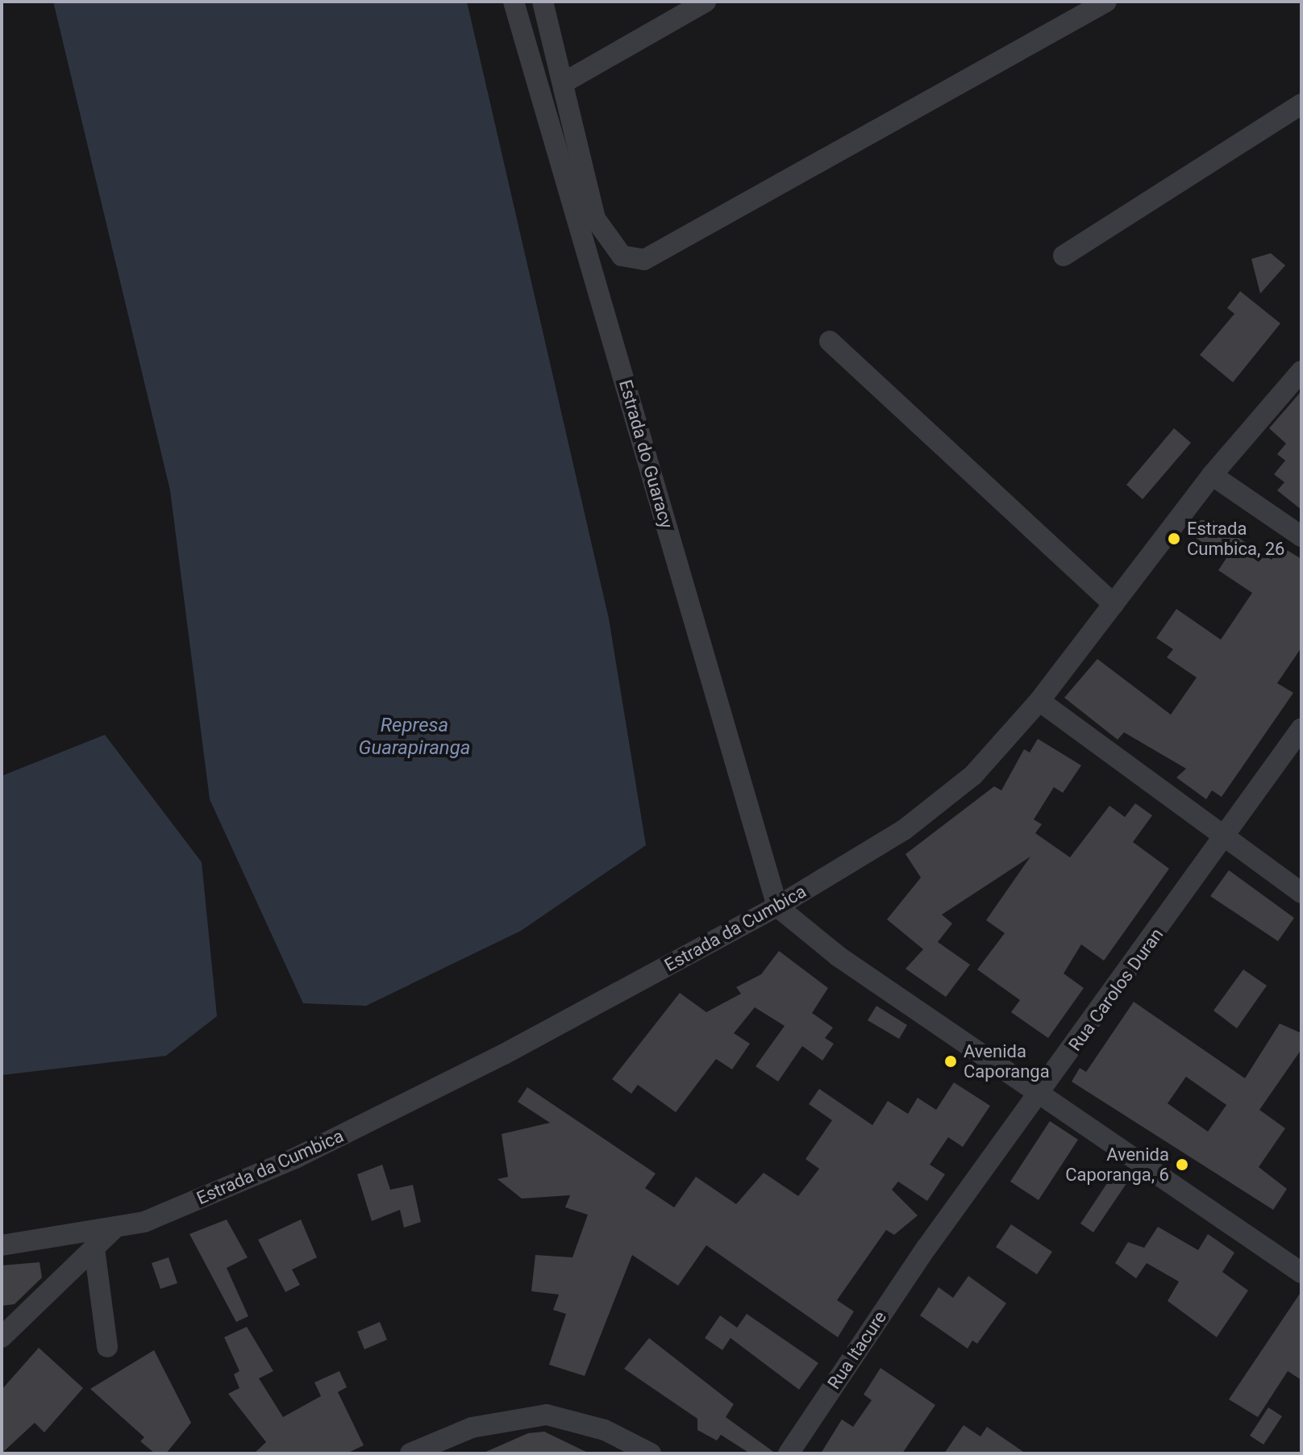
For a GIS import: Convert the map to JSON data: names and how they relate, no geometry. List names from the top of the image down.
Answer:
{
  "streets": {
    "street": [
      "Estrada do Guaracy",
      "Estrada da Cumbica",
      "Rua Carolos Duran",
      "Rua Itacure"
    ]
  },
  "crossings": [
    ["Estrada do Guaracy", "Estrada da Cumbica"],
    ["Rua Carolos Duran", "Rua Itacure"]
  ],
  "water": ["Represa Guarapiranga"],
  "places": ["Estrada Cumbica, 26", "Avenida Caporanga", "Avenida Caporanga, 6"]
}
